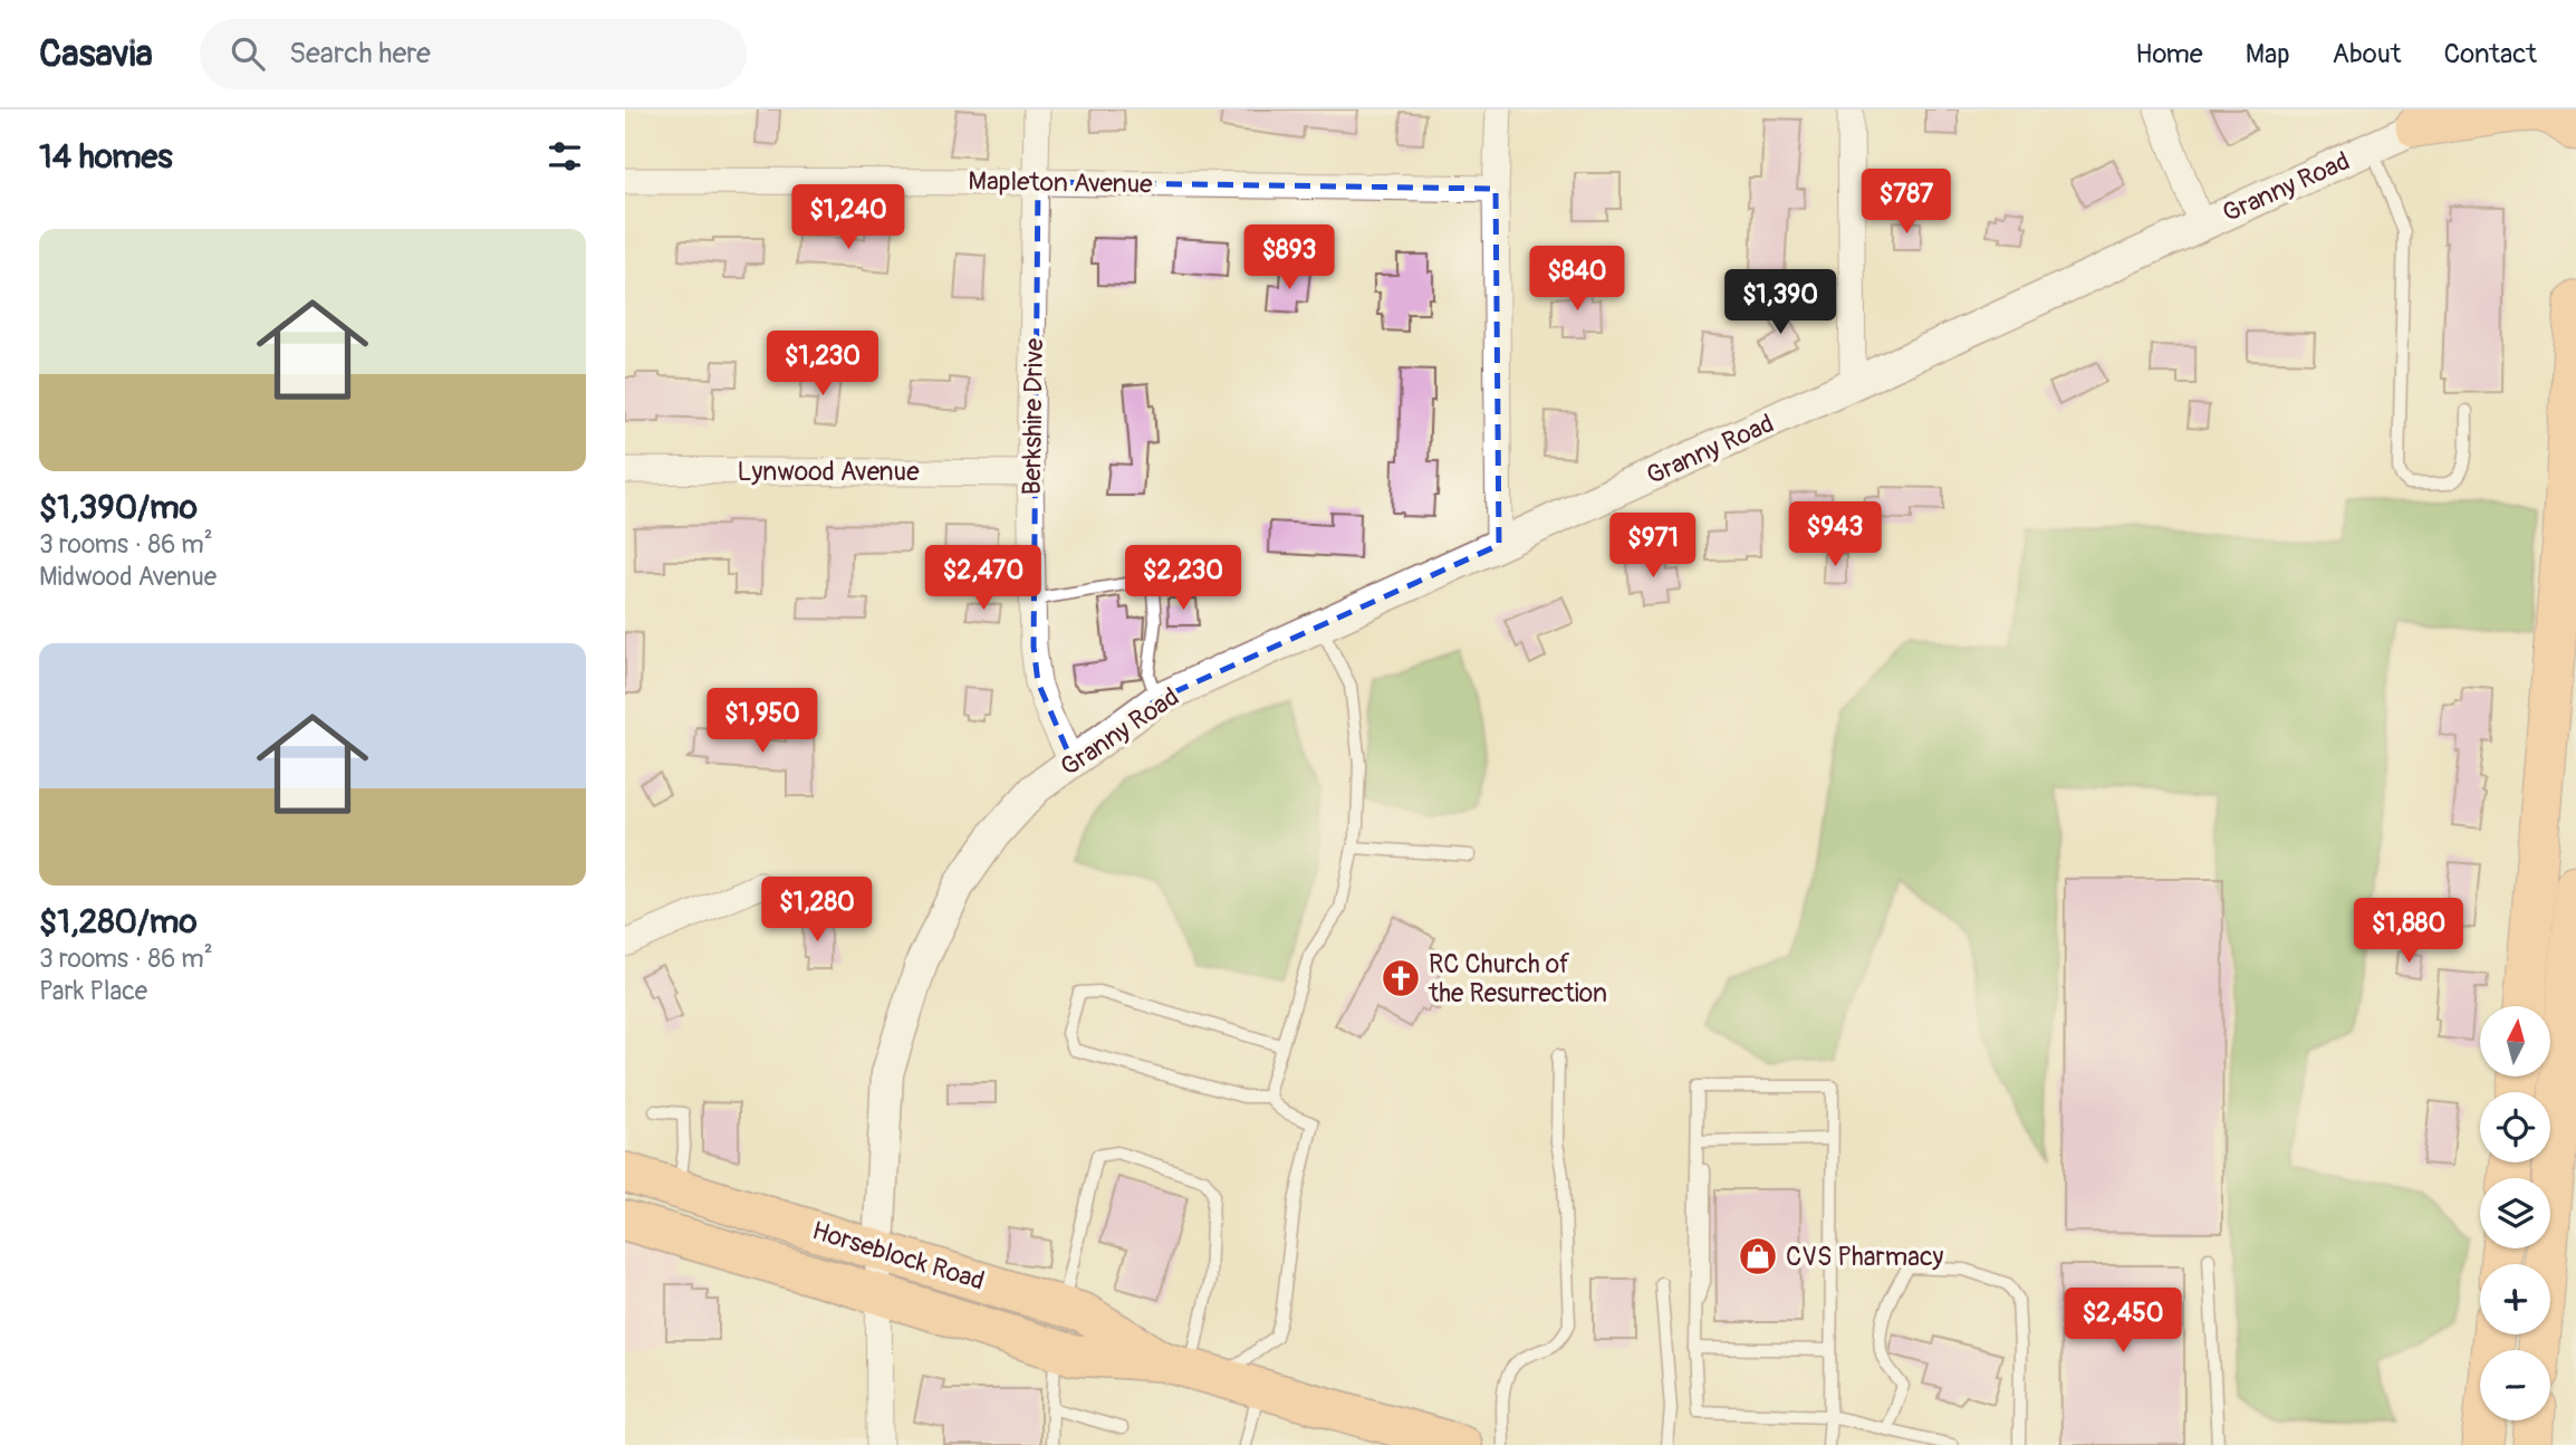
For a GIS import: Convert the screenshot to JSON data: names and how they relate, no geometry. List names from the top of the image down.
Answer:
{
  "streets": {
    "main road": ["Horseblock Road"],
    "street": [
      "Mapleton Avenue",
      "Granny Road",
      "Berkshire Drive",
      "Lynwood Avenue"
    ]
  },
  "crossings": [
    ["Mapleton Avenue", "Berkshire Drive"],
    ["Granny Road", "Berkshire Drive"],
    ["Granny Road", "Horseblock Road"],
    ["Berkshire Drive", "Lynwood Avenue"]
  ],
  "places": {
    "church": ["RC Church of the Resurrection"],
    "shop": ["CVS Pharmacy"]
  },
  "north": "top",
  "page": {
    "header": "Casavia",
    "search": "Search here",
    "nav": [
      "Home",
      "Map",
      "About",
      "Contact"
    ],
    "heading": "14 homes",
    "price": [
      "$787",
      "$1,240",
      "$893",
      "$840",
      "$1,390",
      "$1,230",
      "$943",
      "$971",
      "$2,470",
      "$2,230",
      "$1,950",
      "$1,280",
      "$1,880",
      "$2,450"
    ],
    "list": [
      {
        "name": "$1,390/mo",
        "note": "3 rooms · 86 m² · Midwood Avenue"
      },
      {
        "name": "$1,280/mo",
        "note": "3 rooms · 86 m² · Park Place"
      }
    ],
    "map_buttons": ["+", "−"]
  }
}
